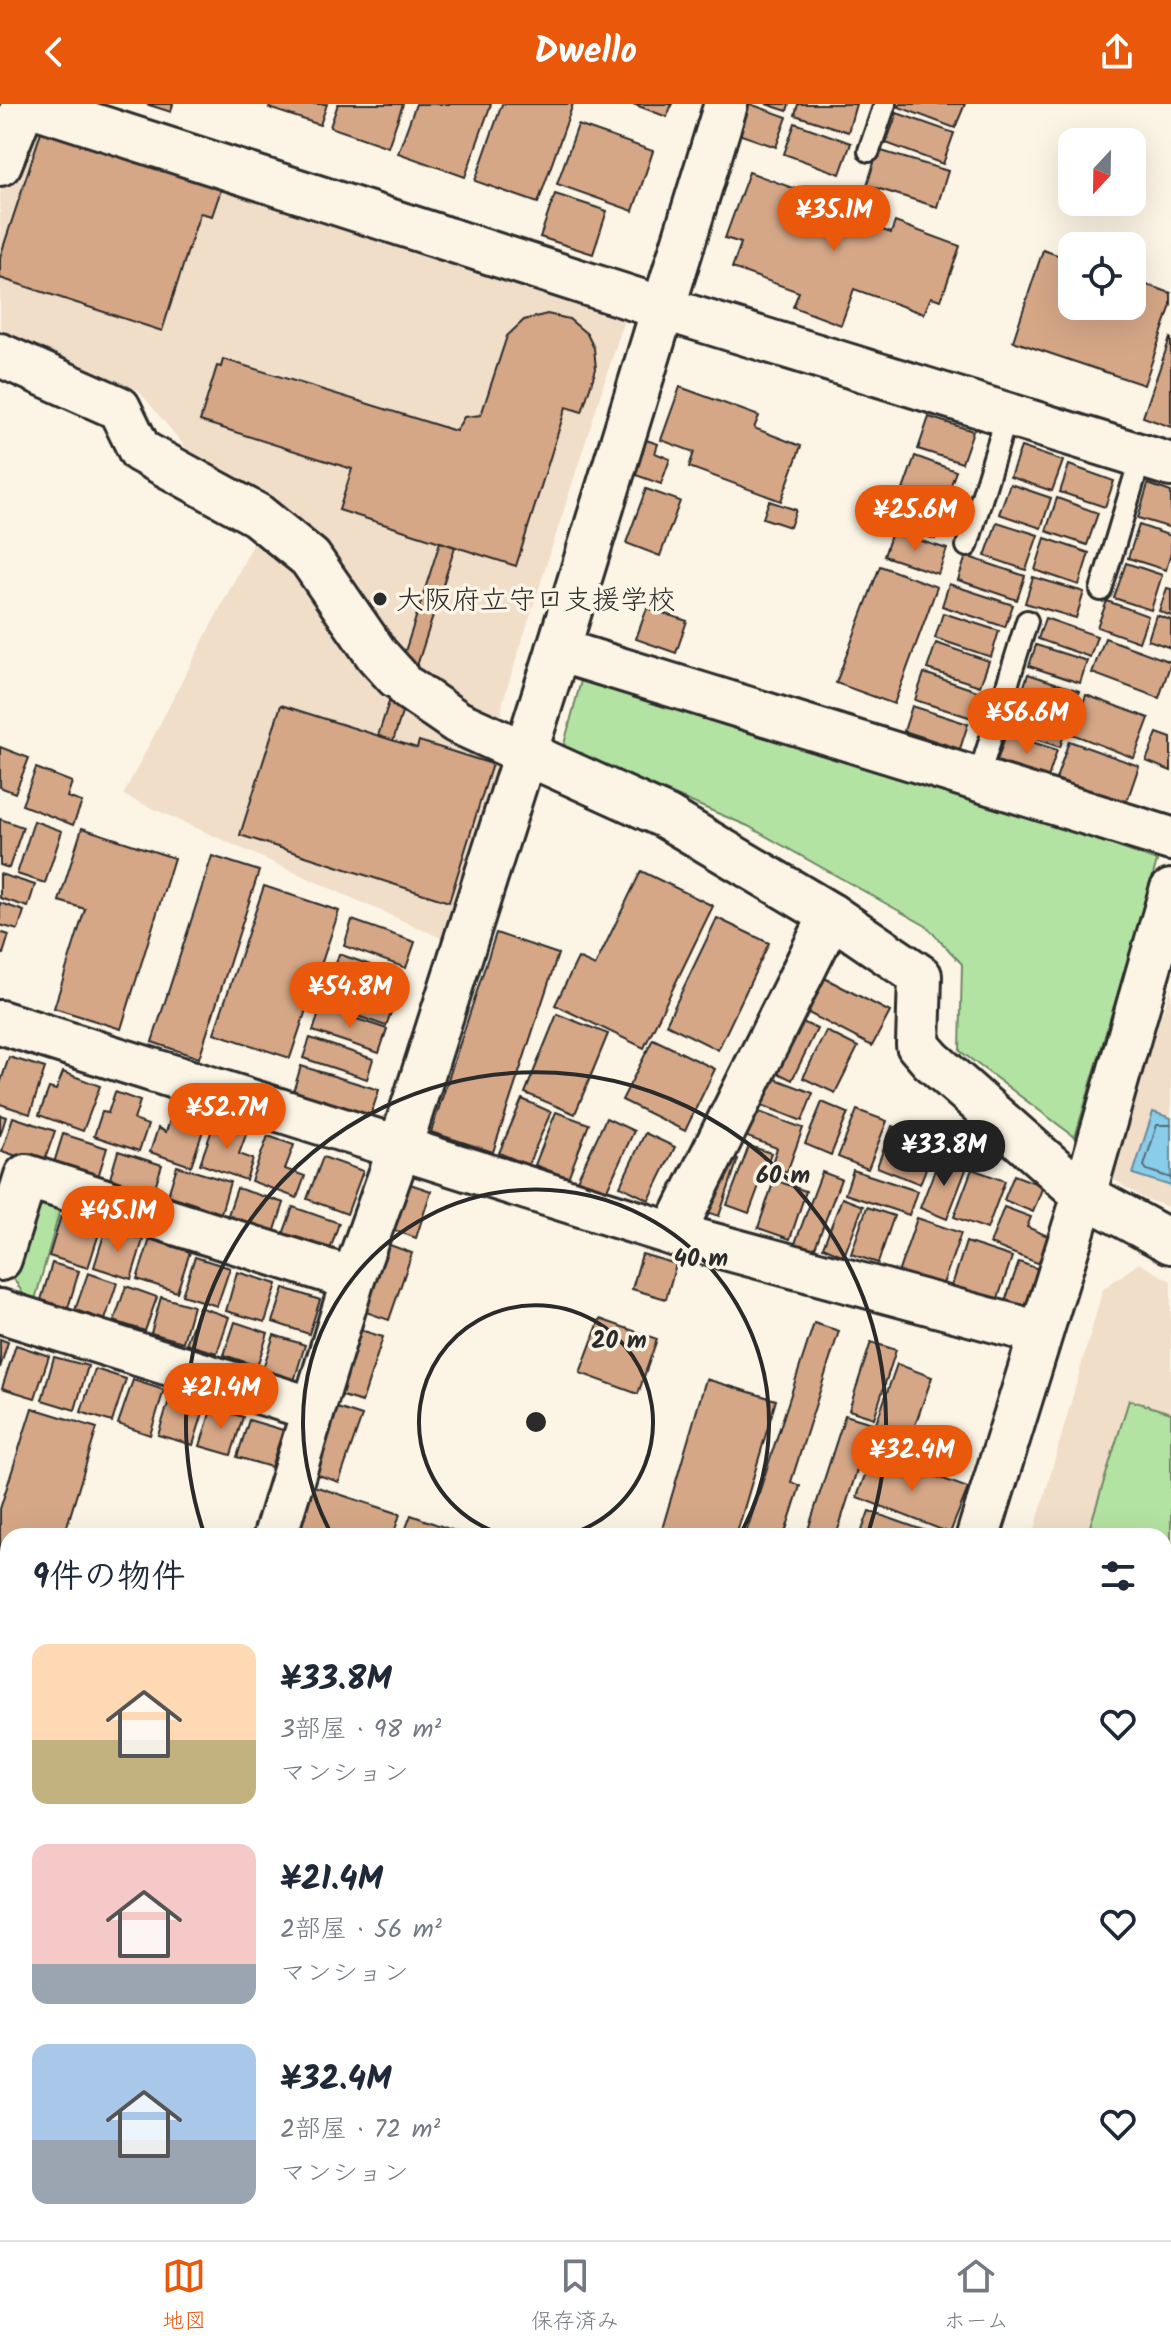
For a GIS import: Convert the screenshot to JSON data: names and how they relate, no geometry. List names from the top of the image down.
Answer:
{
  "places": ["大阪府立守口支援学校"],
  "north": "bottom",
  "page": {
    "header": "Dwello",
    "price": [
      "¥35.1M",
      "¥25.6M",
      "¥56.6M",
      "¥54.8M",
      "¥52.7M",
      "¥33.8M",
      "¥45.1M",
      "¥21.4M",
      "¥32.4M"
    ],
    "heading": "9件の物件",
    "list": [
      {
        "name": "¥33.8M",
        "note": "3部屋 · 98 m² · マンション"
      },
      {
        "name": "¥21.4M",
        "note": "2部屋 · 56 m² · マンション"
      },
      {
        "name": "¥32.4M",
        "note": "2部屋 · 72 m² · マンション"
      }
    ],
    "tabs": ["地図", "保存済み", "ホーム"]
  },
  "rings": ["60 m", "40 m", "20 m"]
}
